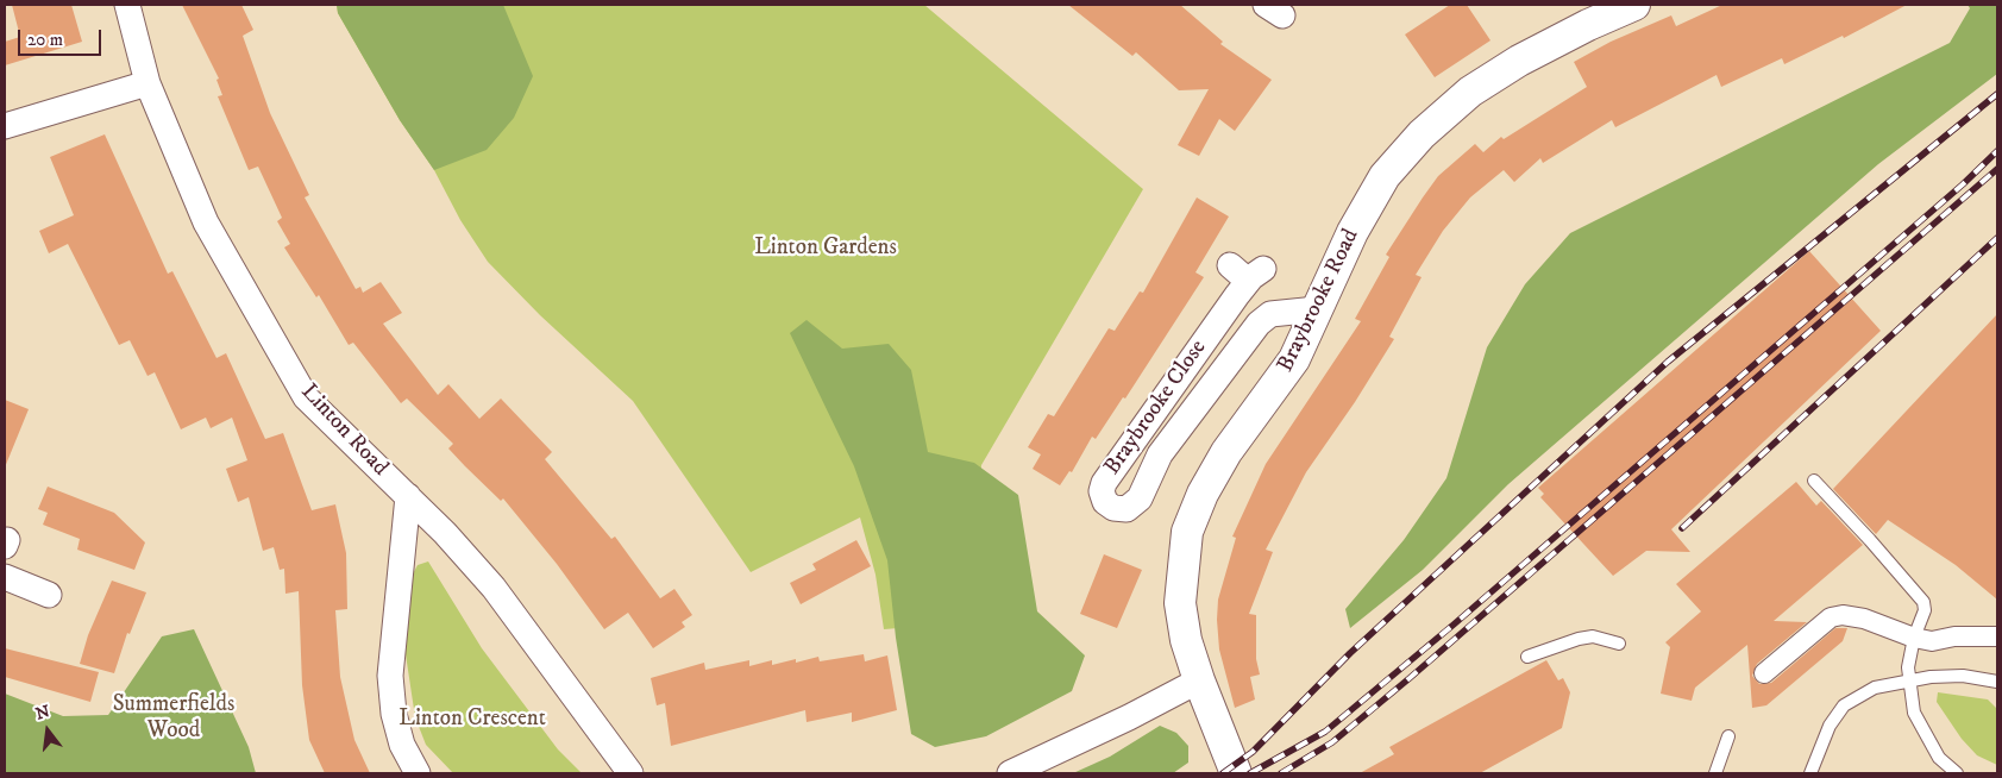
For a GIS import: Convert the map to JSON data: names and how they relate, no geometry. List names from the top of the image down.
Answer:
{
  "streets": {
    "street": ["Braybrooke Road", "Braybrooke Close", "Linton Road"]
  },
  "crossings": [
    ["Braybrooke Road", "Braybrooke Close"]
  ],
  "parks": ["Linton Gardens", "Summerfields Wood", "Linton Crescent"],
  "scale_bar": "20 m",
  "north": "top"
}
